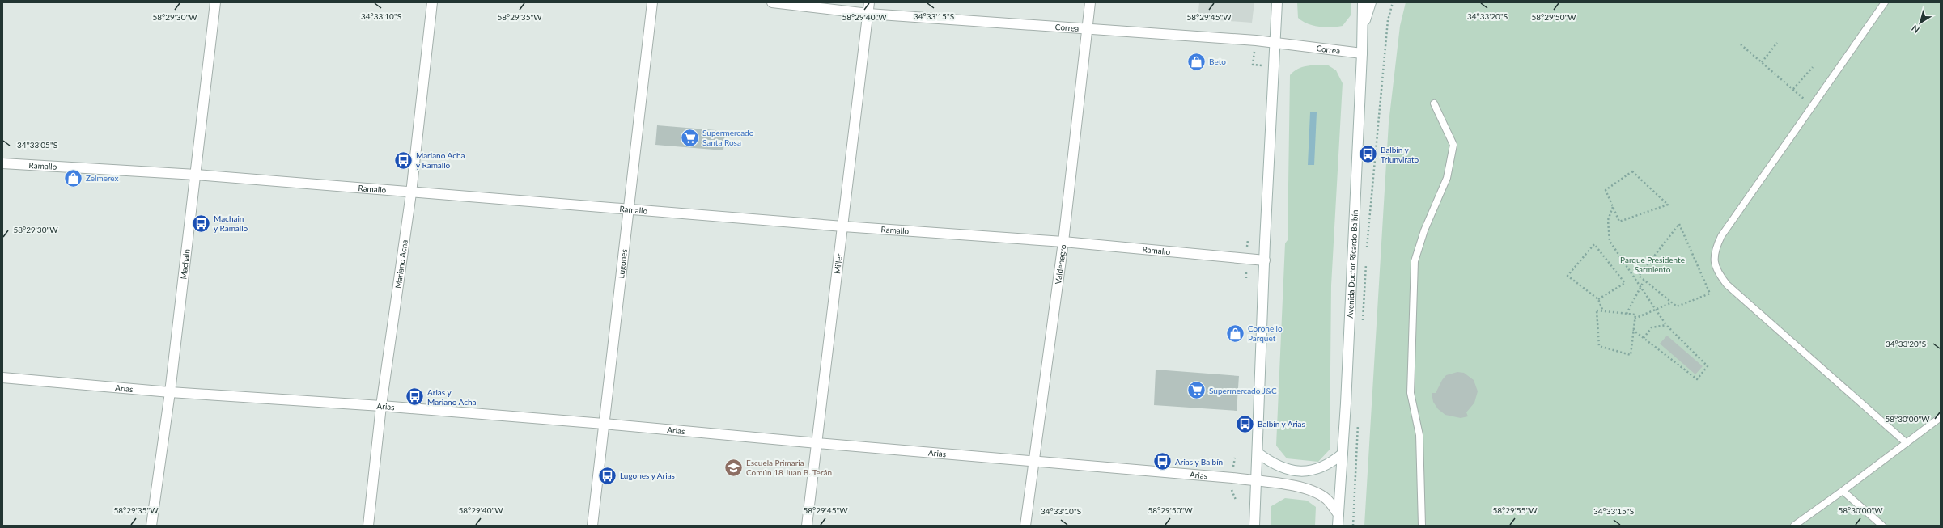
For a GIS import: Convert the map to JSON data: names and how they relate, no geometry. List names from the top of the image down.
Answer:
{
  "streets": {
    "street": [
      "Correa",
      "Ramallo",
      "Lugones",
      "Machain",
      "Mariano Acha",
      "Miller",
      "Valdenegro",
      "Avenida Doctor Ricardo Balbín",
      "Arias"
    ]
  },
  "crossings": [
    ["Correa", "Miller"],
    ["Correa", "Valdenegro"],
    ["Correa", "Avenida Doctor Ricardo Balbín"],
    ["Ramallo", "Lugones"],
    ["Ramallo", "Machain"],
    ["Ramallo", "Mariano Acha"],
    ["Ramallo", "Miller"],
    ["Ramallo", "Valdenegro"],
    ["Lugones", "Arias"],
    ["Machain", "Arias"],
    ["Mariano Acha", "Arias"],
    ["Miller", "Arias"],
    ["Valdenegro", "Arias"],
    ["Avenida Doctor Ricardo Balbín", "Arias"]
  ],
  "parks": ["Parque Presidente Sarmiento"],
  "places": {
    "shop": ["Beto", "Zelmerex", "Coronello Parquet"],
    "supermarket": ["Supermercado Santa Rosa", "Supermercado J&C"],
    "bus stop": [
      "Balbín y Triunvirato",
      "Mariano Acha y Ramallo",
      "Machain y Ramallo",
      "Arias y Mariano Acha",
      "Balbín y Arias",
      "Arias y Balbín",
      "Lugones y Arias"
    ],
    "school or university": ["Escuela Primaria Común 18 Juan B. Terán"]
  },
  "north": "bottom left",
  "coordinates": [
    "34°33'10\"S",
    "34°33'15\"S",
    "34°33'20\"S",
    "58°29'30\"W",
    "58°29'35\"W",
    "58°29'40\"W",
    "58°29'45\"W",
    "58°29'50\"W",
    "34°33'05\"S",
    "58°30'00\"W",
    "58°29'55\"W"
  ]
}
